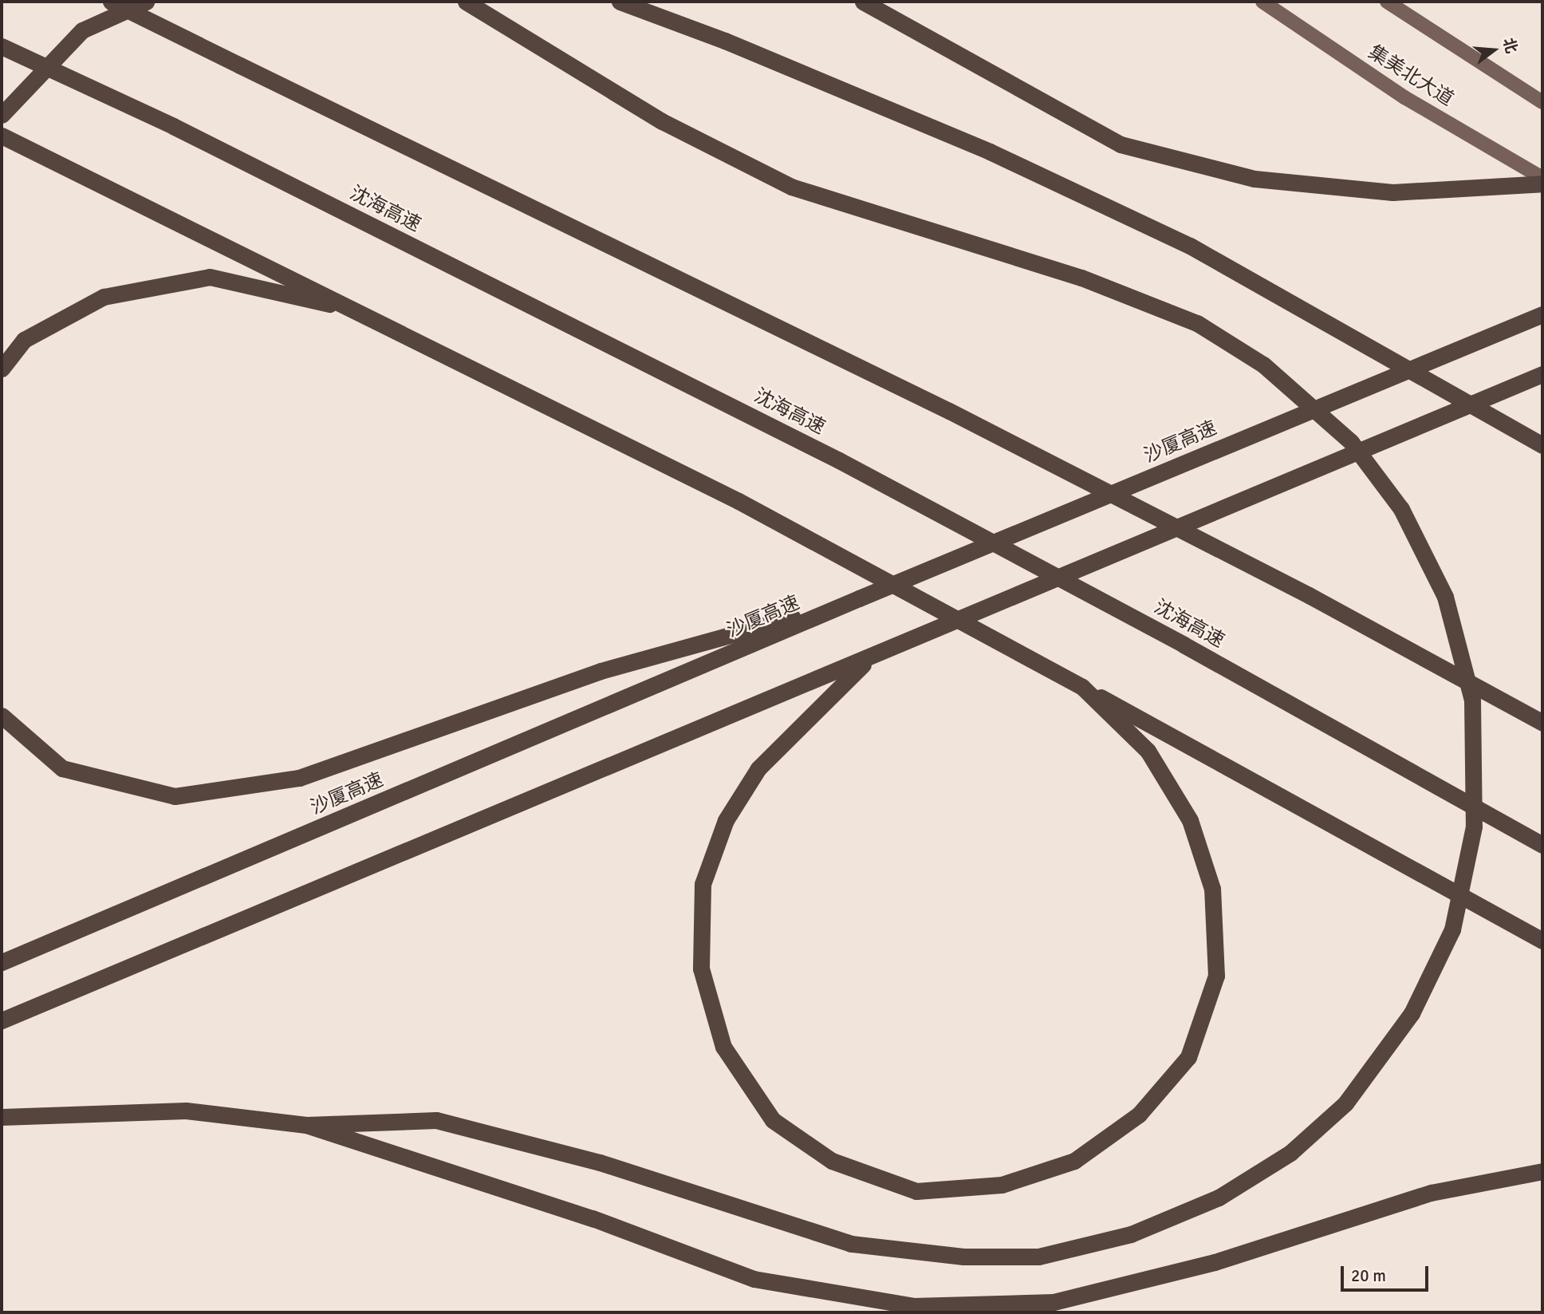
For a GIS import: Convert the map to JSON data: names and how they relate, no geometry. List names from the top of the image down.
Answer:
{
  "streets": {
    "highway": ["沈海高速", "沙厦高速"],
    "main road": ["集美北大道"]
  },
  "scale_bar": "20 m",
  "north": "right"
}
